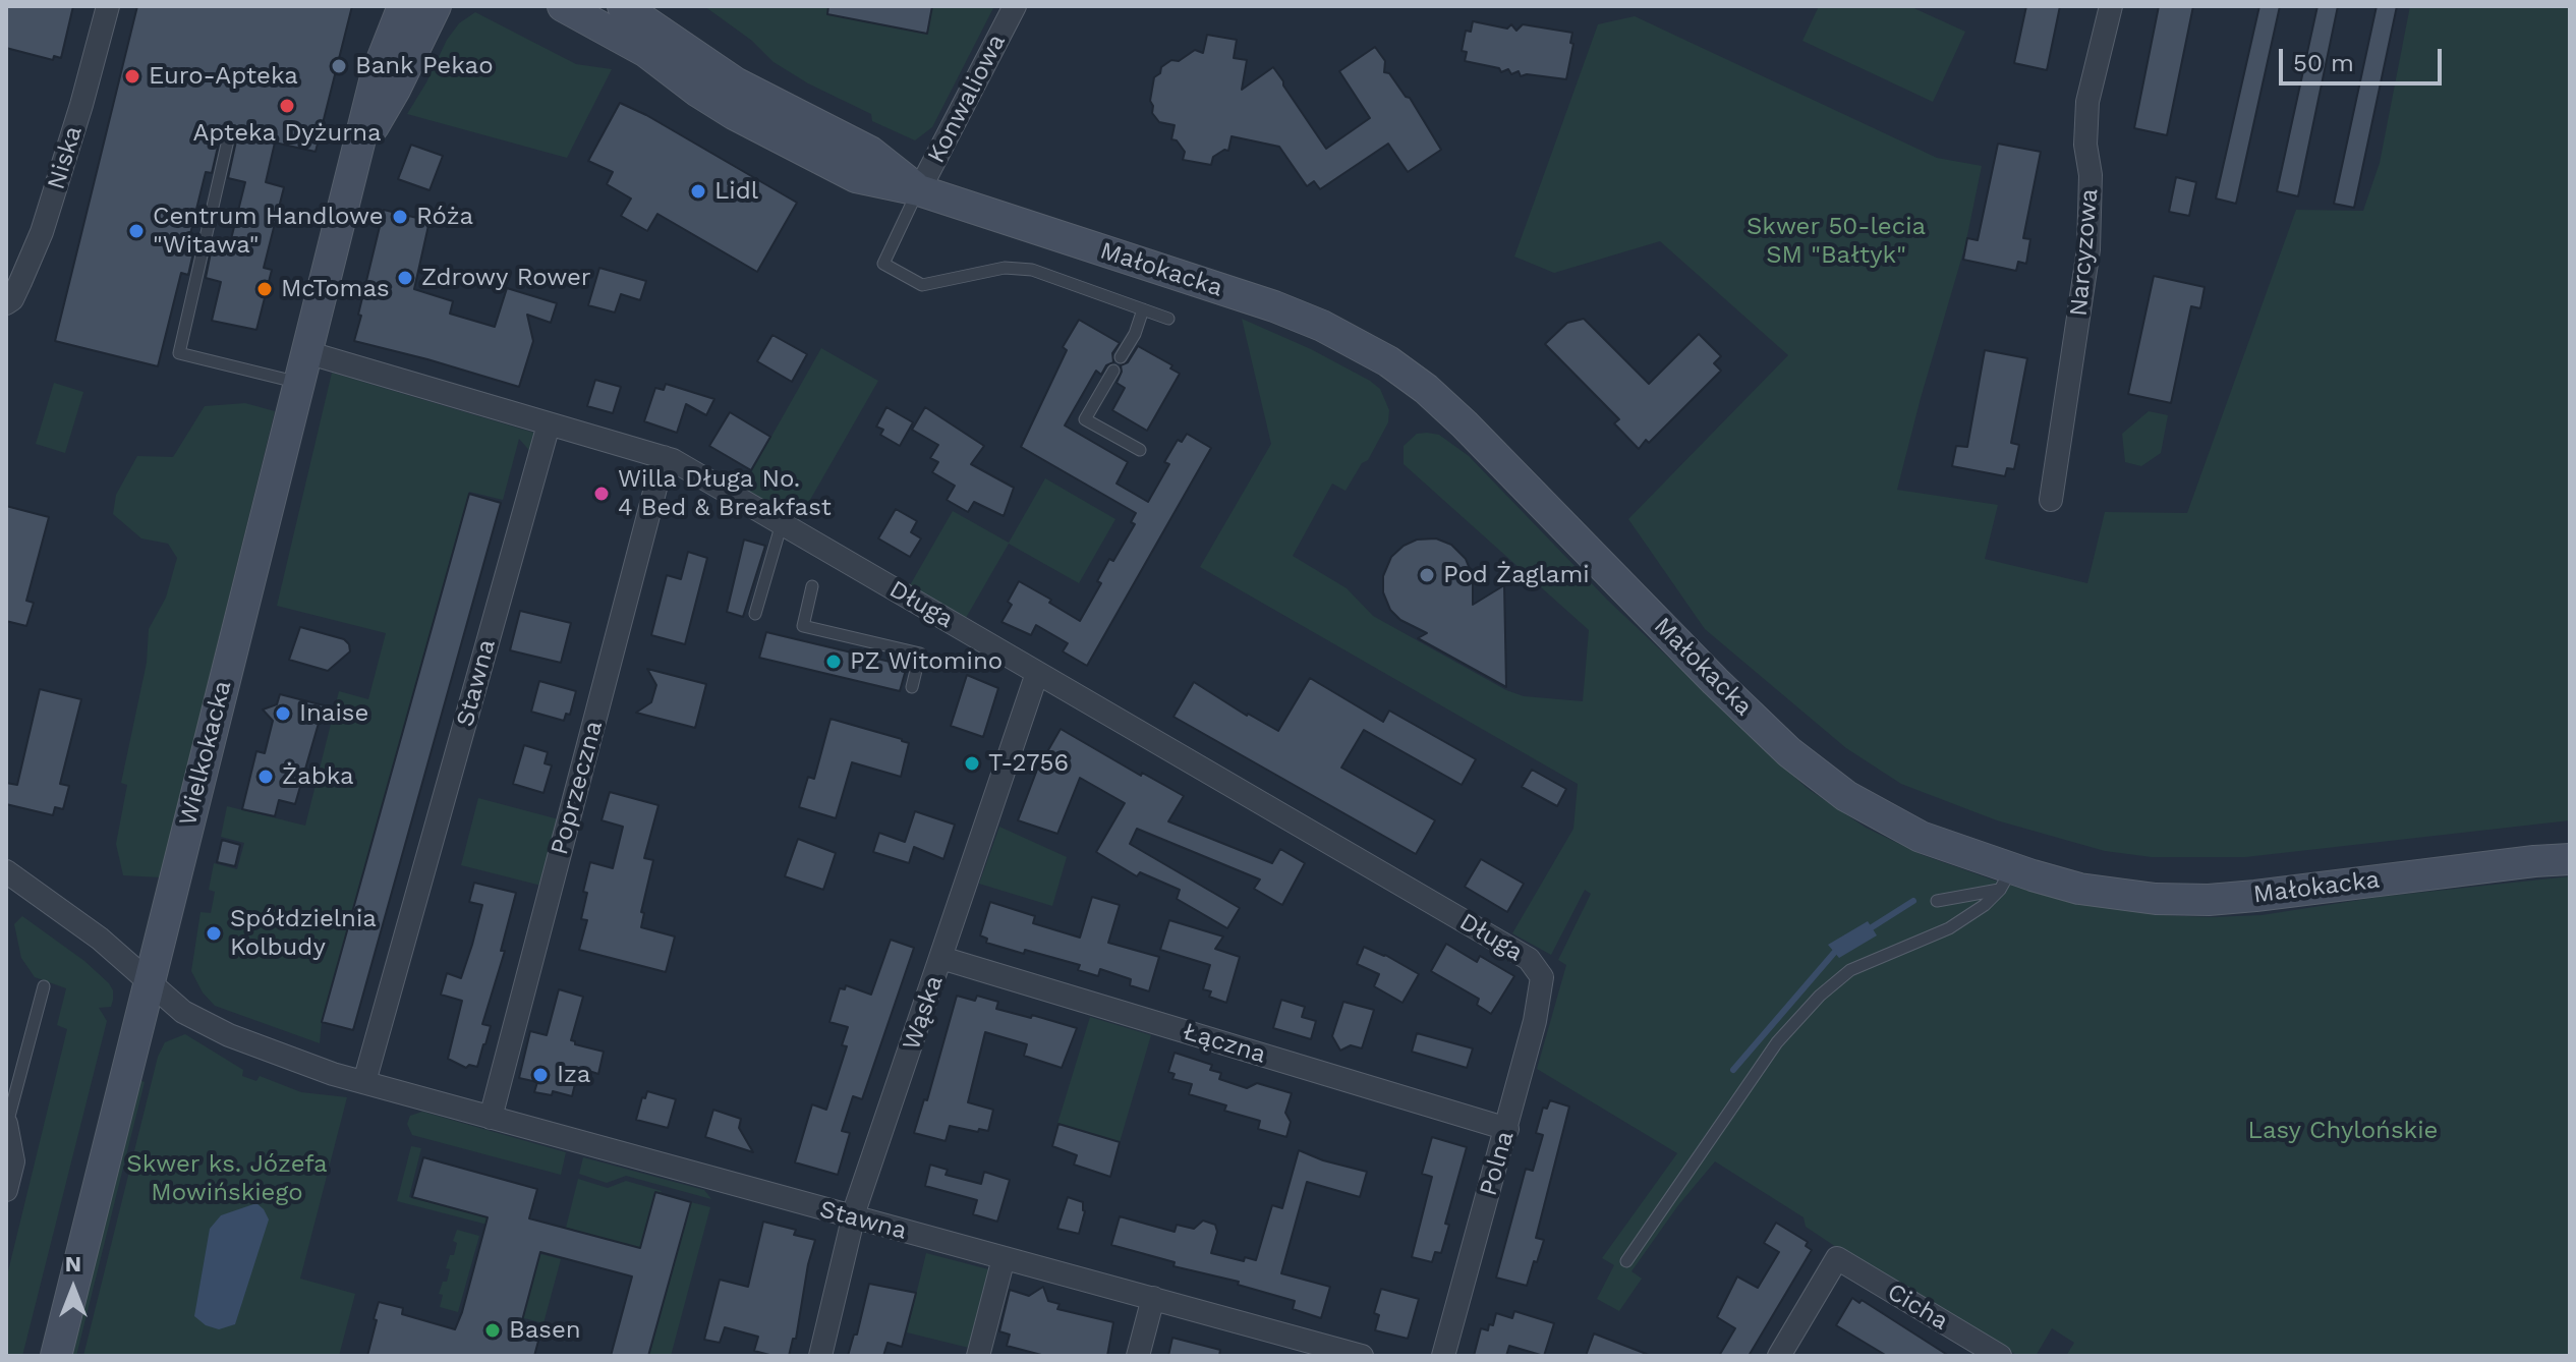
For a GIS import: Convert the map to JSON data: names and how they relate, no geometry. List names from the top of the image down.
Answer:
{
  "streets": {
    "main road": ["Małokacka", "Wielkokacka"],
    "street": [
      "Konwaliowa",
      "Niska",
      "Narcyzowa",
      "Długa",
      "Stawna",
      "Poprzeczna",
      "Wąska",
      "Łączna",
      "Polna",
      "Cicha"
    ]
  },
  "crossings": [
    ["Konwaliowa", "Małokacka"],
    ["Długa", "Stawna"],
    ["Długa", "Wielkokacka"],
    ["Długa", "Poprzeczna"],
    ["Długa", "Wąska"],
    ["Długa", "Polna"],
    ["Stawna", "Wielkokacka"],
    ["Stawna", "Poprzeczna"],
    ["Stawna", "Wąska"],
    ["Wąska", "Łączna"],
    ["Łączna", "Polna"]
  ],
  "parks": ["Skwer 50-lecia SM \"Bałtyk\"", "Lasy Chylońskie", "Skwer ks. Józefa Mowińskiego"],
  "places": [
    "Bank Pekao",
    "Euro-Apteka",
    "Apteka Dyżurna",
    "Lidl",
    "Róża",
    "Centrum Handlowe \"Witawa\"",
    "Zdrowy Rower",
    "McTomas",
    "Willa Długa No. 4 Bed & Breakfast",
    "Pod Żaglami",
    "PZ Witomino",
    "Inaise",
    "T-2756",
    "Żabka",
    "Spółdzielnia Kolbudy",
    "Iza",
    "Basen"
  ],
  "scale_bar": "50 m",
  "north": "top"
}
